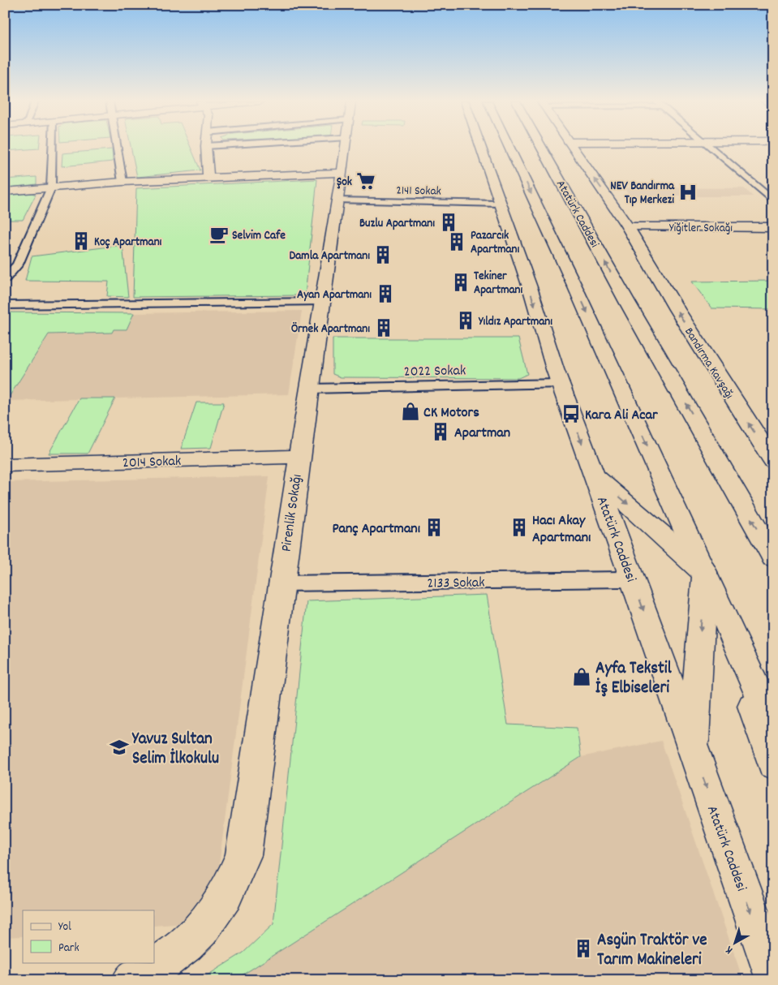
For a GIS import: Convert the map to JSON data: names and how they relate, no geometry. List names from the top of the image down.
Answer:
{
  "streets": {
    "main road": [
      "Atatürk Caddesi",
      "Yiğitler Sokağı",
      "Bandırma Kavşağı",
      "2014 Sokak",
      "Pirenlik Sokağı"
    ],
    "lane": ["2141 Sokak", "2022 Sokak", "2133 Sokak"]
  },
  "crossings": [
    ["2141 Sokak", "Atatürk Caddesi"],
    ["2141 Sokak", "Pirenlik Sokağı"],
    ["Atatürk Caddesi", "2022 Sokak"],
    ["Atatürk Caddesi", "2133 Sokak"],
    ["Yiğitler Sokağı", "Bandırma Kavşağı"],
    ["2022 Sokak", "Pirenlik Sokağı"],
    ["2014 Sokak", "Pirenlik Sokağı"],
    ["Pirenlik Sokağı", "2133 Sokak"]
  ],
  "places": {
    "supermarket": ["Şok"],
    "hospital": ["NEV Bandırma Tıp Merkezi"],
    "building": [
      "Buzlu Apartmanı",
      "Koç Apartmanı",
      "Pazarcık Apartmanı",
      "Damla Apartmanı",
      "Tekiner Apartmanı",
      "Ayan Apartmanı",
      "Yıldız Apartmanı",
      "Örnek Apartmanı",
      "Apartman",
      "Panç Apartmanı",
      "Hacı Akay Apartmanı",
      "Asgün Traktör ve Tarım Makineleri"
    ],
    "cafe": ["Selvim Cafe"],
    "shop": ["CK Motors", "Ayfa Tekstil İş Elbiseleri"],
    "bus stop": ["Kara Ali Acar"],
    "school or university": ["Yavuz Sultan Selim İlkokulu"]
  },
  "legend": ["Yol", "Park"],
  "north": "bottom left"
}
